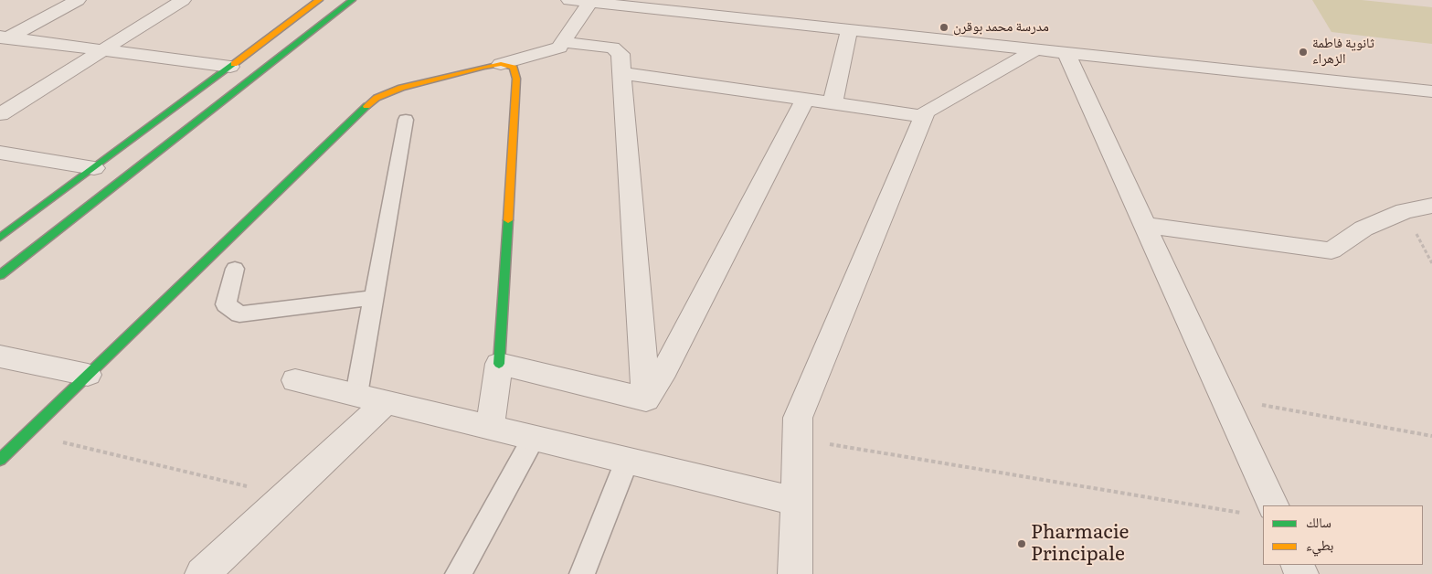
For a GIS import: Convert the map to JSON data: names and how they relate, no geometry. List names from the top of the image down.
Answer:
{
  "places": ["مدرسة محمد بوقرن", "ثانوية فاطمة الزهراء", "Pharmacie Principale"],
  "legend": ["سالك", "بطيء"]
}
